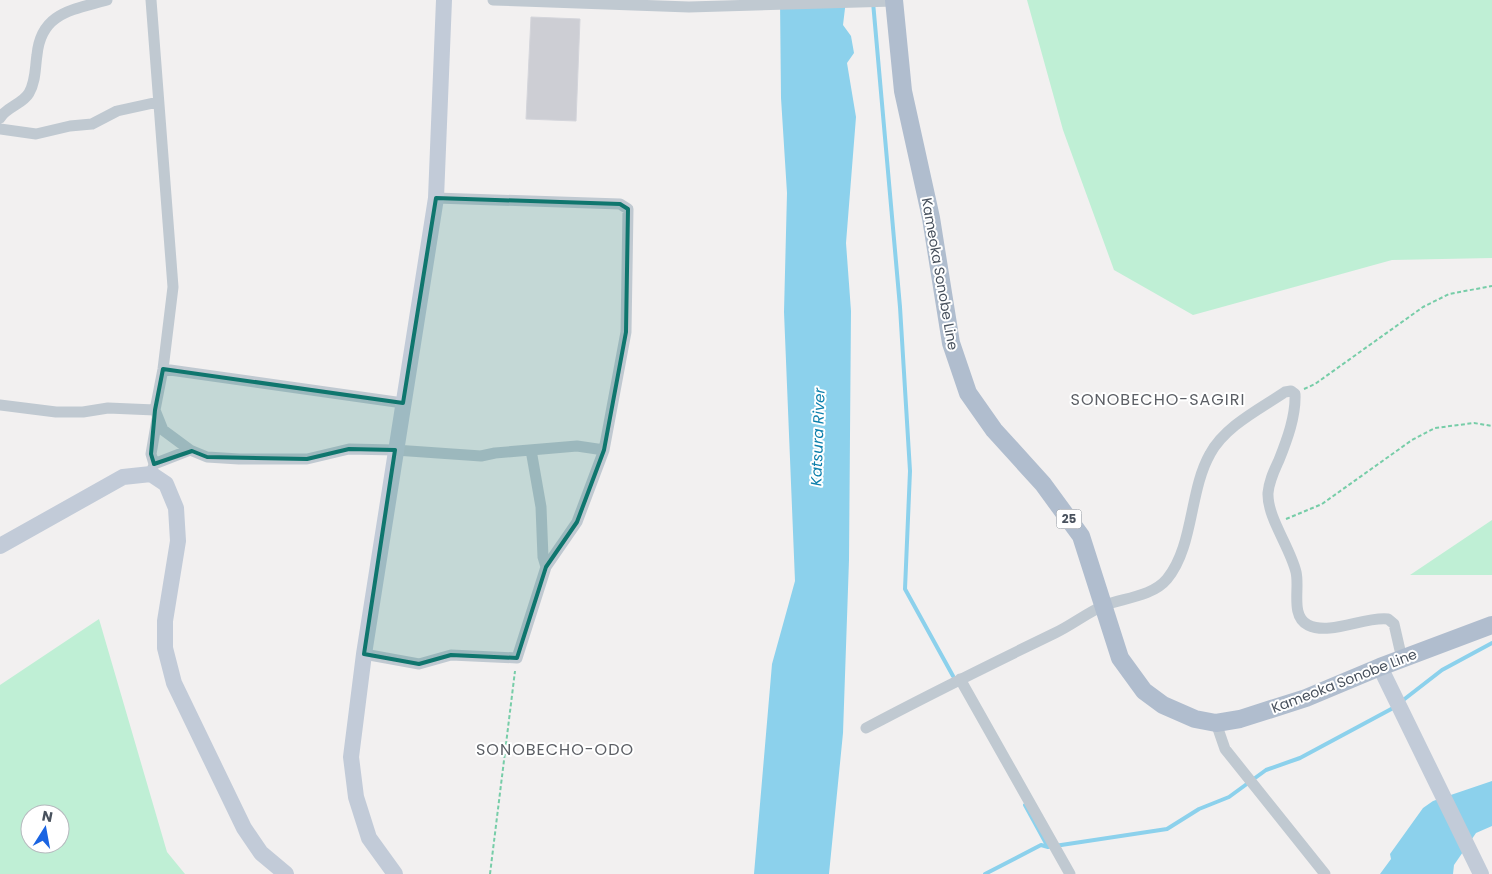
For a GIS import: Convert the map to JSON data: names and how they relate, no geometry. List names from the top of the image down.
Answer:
{
  "streets": {
    "main road": ["Kameoka Sonobe Line", "25"]
  },
  "districts": ["SONOBECHO-SAGIRI", "SONOBECHO-ODO"],
  "water": ["Katsura River"],
  "north": "top"
}
